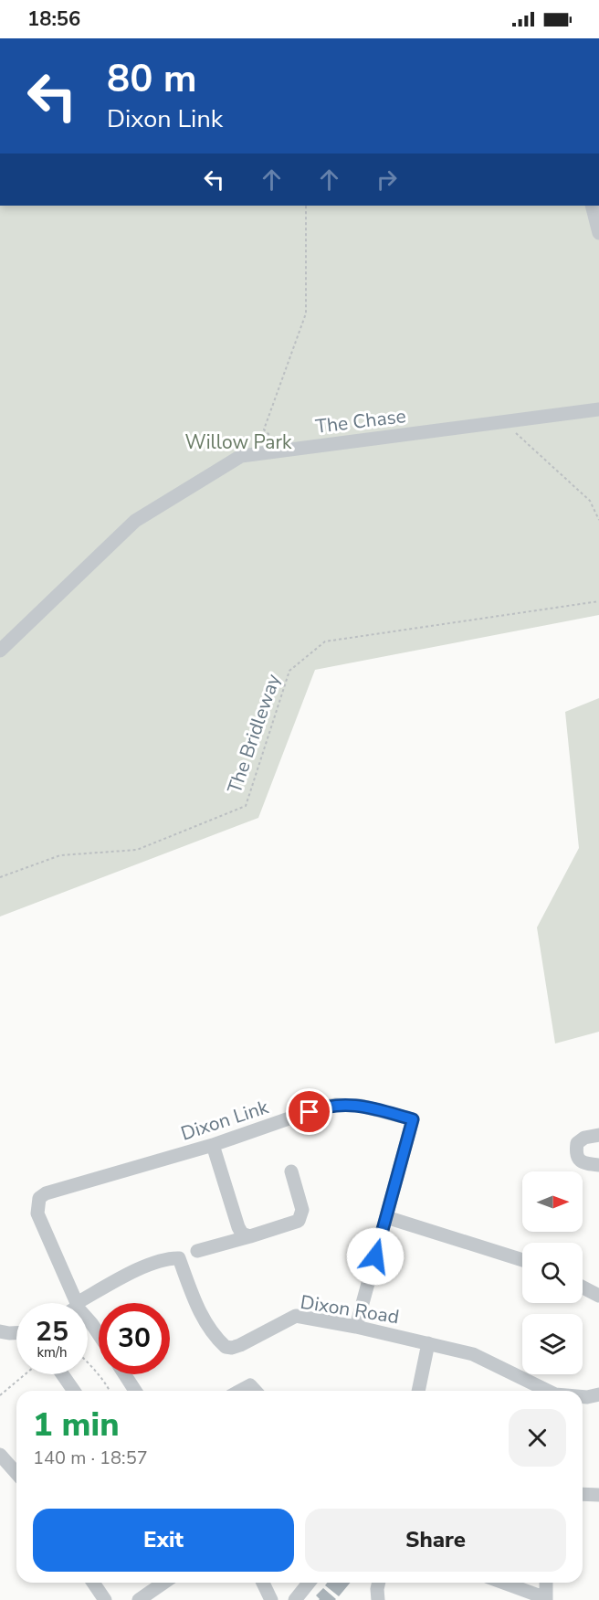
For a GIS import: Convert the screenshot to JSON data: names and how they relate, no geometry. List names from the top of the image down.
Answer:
{
  "streets": {
    "street": ["The Chase", "Dixon Link", "Dixon Road"],
    "path": ["The Bridleway"]
  },
  "crossings": [
    ["Dixon Link", "Dixon Road"]
  ],
  "parks": ["Willow Park"],
  "north": "right",
  "page": {
    "status": "18:56",
    "turn": ["80 m", "Dixon Link"],
    "speed": "25 km/h",
    "limit": "30",
    "heading": ["1 min", "140 m · 18:57"],
    "buttons": ["Exit", "Share"]
  }
}
